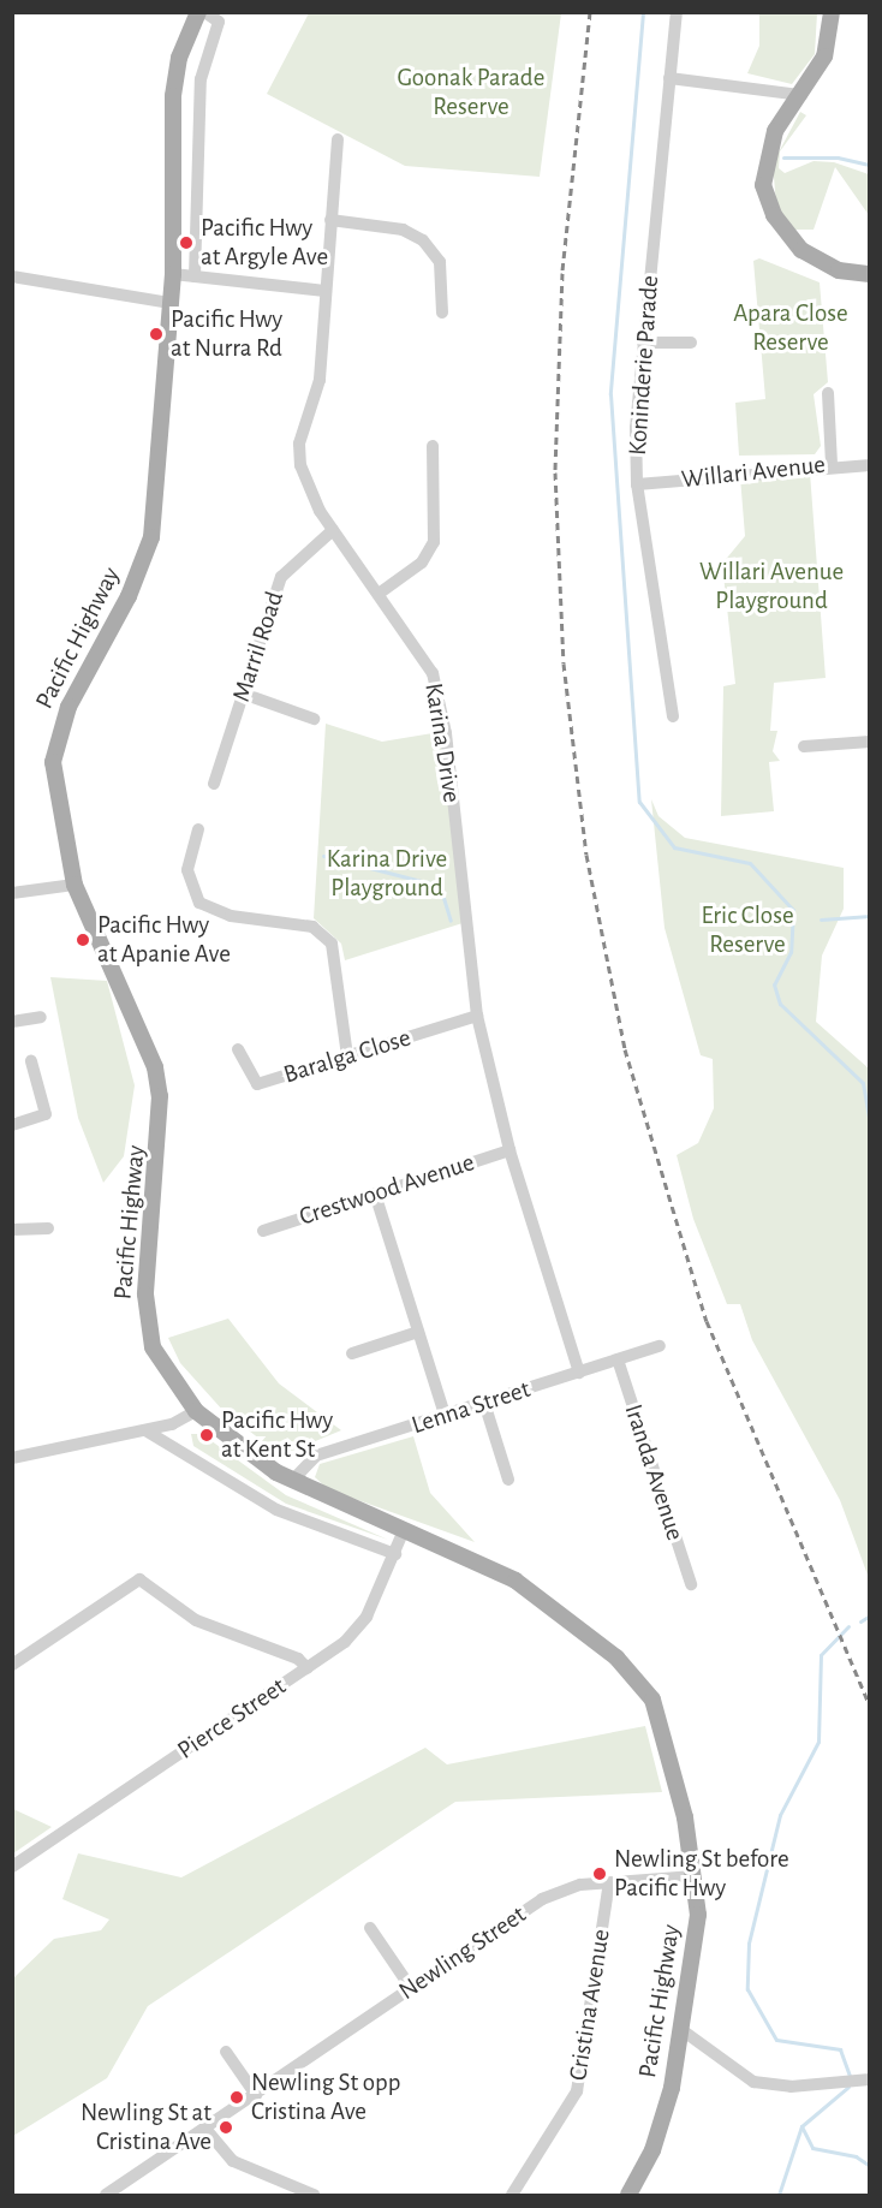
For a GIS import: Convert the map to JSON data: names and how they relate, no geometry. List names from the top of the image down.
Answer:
{
  "streets": {
    "main road": ["Pacific Highway"],
    "street": [
      "Koninderie Parade",
      "Willari Avenue",
      "Marril Road",
      "Karina Drive",
      "Baralga Close",
      "Crestwood Avenue",
      "Lenna Street",
      "Iranda Avenue",
      "Pierce Street",
      "Newling Street",
      "Cristina Avenue"
    ]
  },
  "crossings": [
    ["Koninderie Parade", "Willari Avenue"],
    ["Pacific Highway", "Lenna Street"],
    ["Pacific Highway", "Pierce Street"],
    ["Pacific Highway", "Newling Street"],
    ["Marril Road", "Karina Drive"],
    ["Karina Drive", "Baralga Close"],
    ["Karina Drive", "Crestwood Avenue"],
    ["Karina Drive", "Lenna Street"],
    ["Lenna Street", "Iranda Avenue"],
    ["Newling Street", "Cristina Avenue"]
  ],
  "parks": [
    "Goonak Parade Reserve",
    "Apara Close Reserve",
    "Willari Avenue Playground",
    "Karina Drive Playground",
    "Eric Close Reserve"
  ],
  "places": [
    "Pacific Hwy at Argyle Ave",
    "Pacific Hwy at Nurra Rd",
    "Pacific Hwy at Apanie Ave",
    "Pacific Hwy at Kent St",
    "Newling St before Pacific Hwy",
    "Newling St opp Cristina Ave",
    "Newling St at Cristina Ave"
  ]
}
